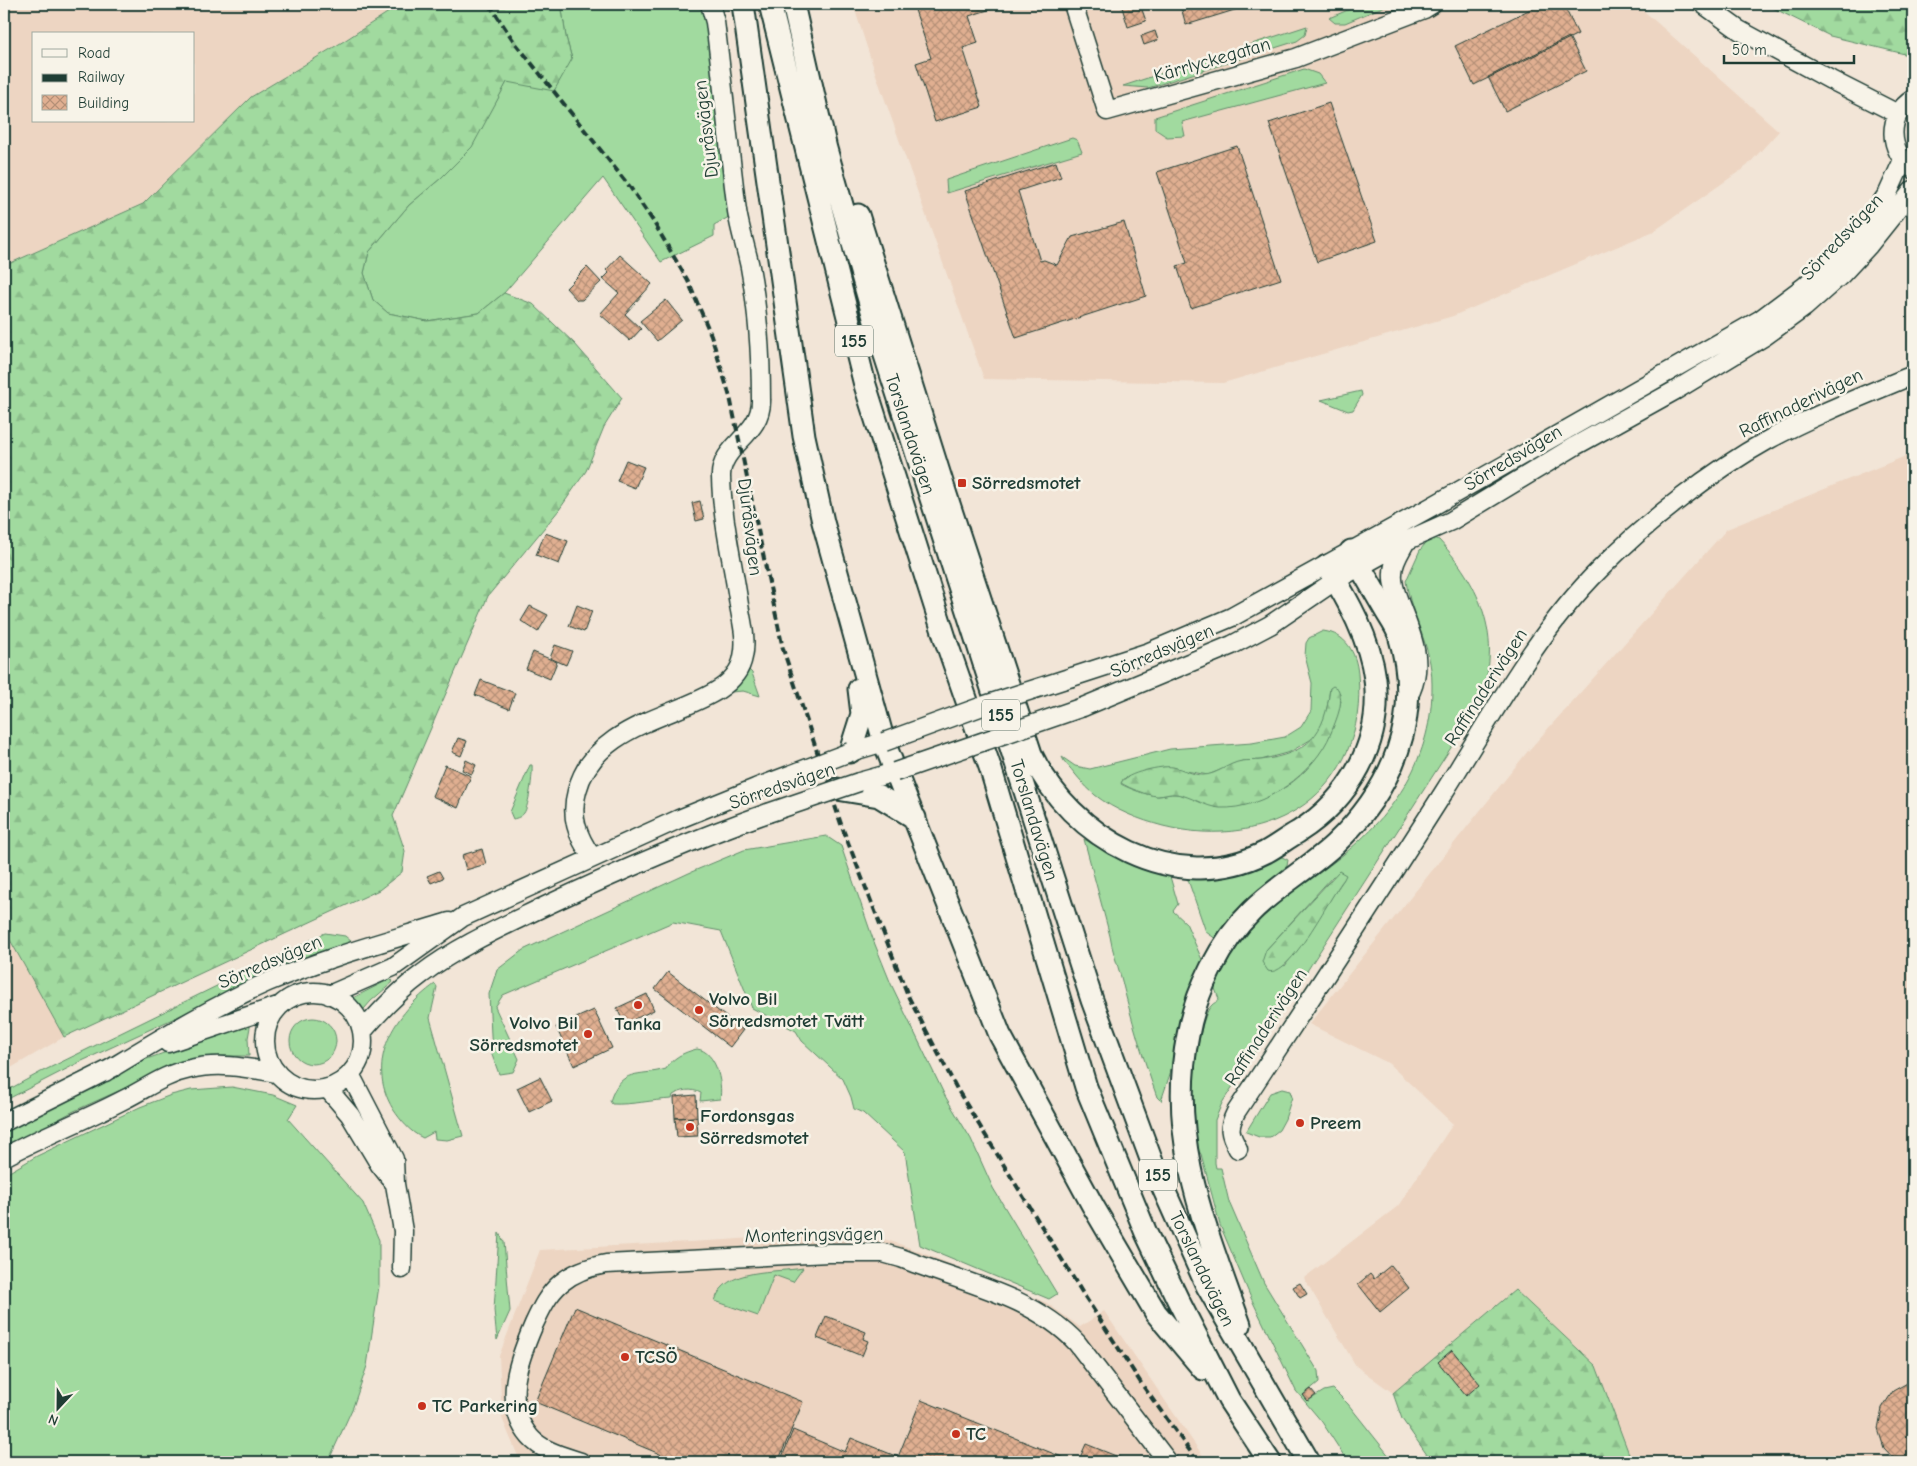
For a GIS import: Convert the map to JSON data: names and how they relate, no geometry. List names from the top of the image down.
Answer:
{
  "streets": {
    "main road": ["155", "Torslandavägen"],
    "street": [
      "Kärrlyckegatan",
      "Djuråsvägen",
      "Sörredsvägen",
      "Raffinaderivägen",
      "Monteringsvägen"
    ]
  },
  "crossings": [
    ["Djuråsvägen", "Sörredsvägen"]
  ],
  "places": {
    "transit": ["Sörredsmotet"],
    "other": [
      "Tanka",
      "Volvo Bil Sörredsmotet Tvätt",
      "Volvo Bil Sörredsmotet",
      "Preem",
      "Fordonsgas Sörredsmotet",
      "TCSÖ",
      "TC Parkering",
      "TC"
    ]
  },
  "legend": ["Road", "Railway", "Building"],
  "scale_bar": "50 m",
  "north": "bottom"
}
